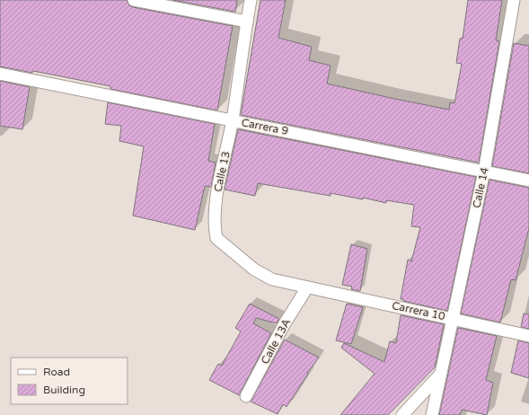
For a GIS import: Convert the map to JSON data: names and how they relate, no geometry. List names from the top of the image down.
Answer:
{
  "streets": {
    "street": [
      "Carrera 9",
      "Calle 13",
      "Calle 14",
      "Carrera 10",
      "Calle 13A"
    ]
  },
  "crossings": [
    ["Carrera 9", "Calle 13"],
    ["Carrera 9", "Calle 14"],
    ["Calle 13", "Carrera 10"],
    ["Calle 13", "Calle 13A"],
    ["Calle 14", "Carrera 10"],
    ["Carrera 10", "Calle 13A"]
  ],
  "legend": ["Road", "Building"]
}
